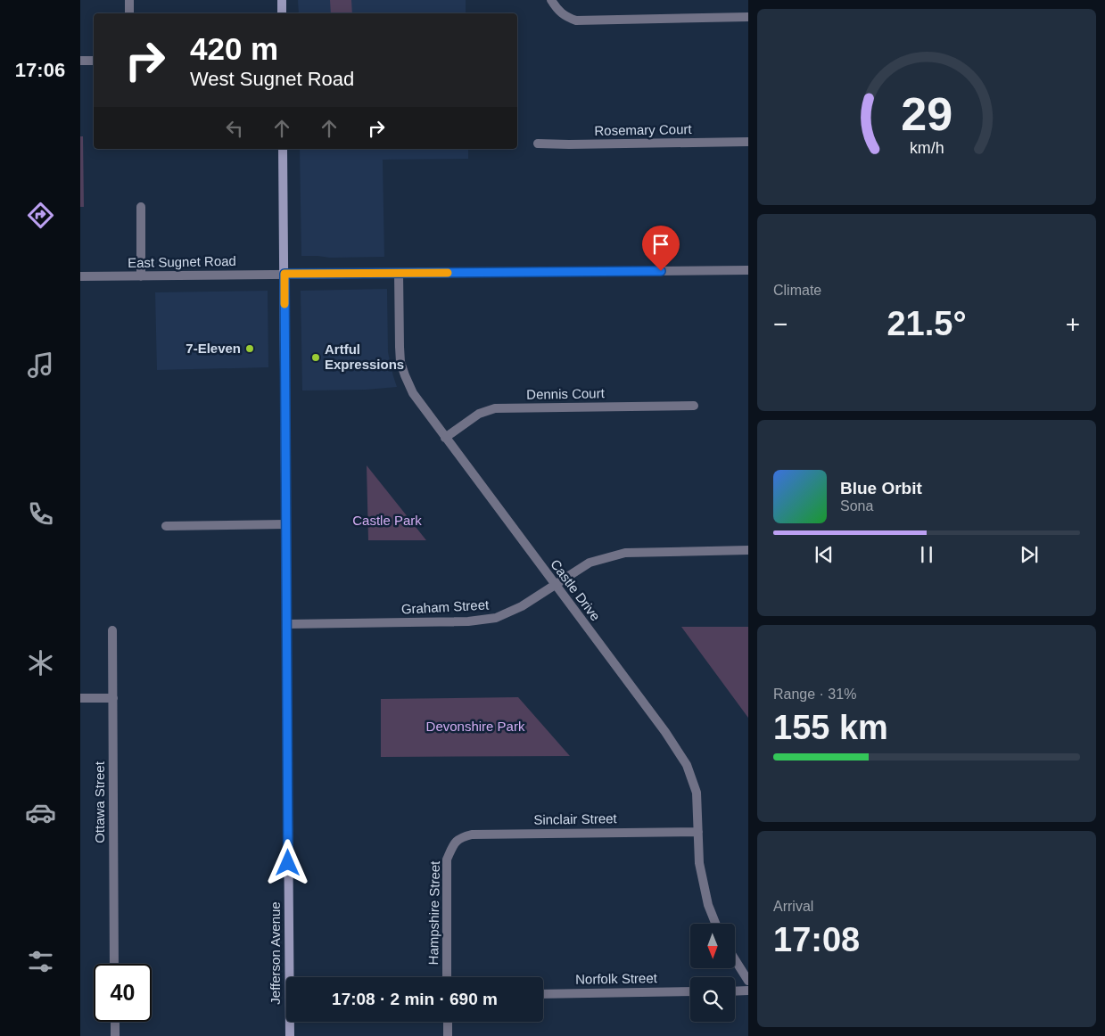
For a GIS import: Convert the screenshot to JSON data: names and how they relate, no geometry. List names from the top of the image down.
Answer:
{
  "streets": {
    "street": [
      "Rosemary Court",
      "East Sugnet Road",
      "Dennis Court",
      "Castle Drive",
      "Graham Street",
      "Ottawa Street",
      "Sinclair Street",
      "Hampshire Street",
      "Jefferson Avenue",
      "Norfolk Street"
    ]
  },
  "crossings": [
    ["East Sugnet Road", "Castle Drive"],
    ["East Sugnet Road", "Jefferson Avenue"],
    ["Dennis Court", "Castle Drive"],
    ["Castle Drive", "Graham Street"],
    ["Castle Drive", "Sinclair Street"],
    ["Graham Street", "Jefferson Avenue"],
    ["Sinclair Street", "Hampshire Street"]
  ],
  "parks": ["Castle Park", "Devonshire Park"],
  "places": ["7-Eleven", "Artful Expressions"],
  "north": "bottom",
  "page": {
    "tabs": "17:06",
    "turn": ["420 m", "West Sugnet Road"],
    "tile": [
      "Climate",
      ["Range · 31%", "155 km"],
      ["Arrival", "17:08"]
    ],
    "heat": ["−", "21.5°", "+"],
    "song": ["Blue Orbit", "Sona"],
    "limit": "40",
    "trip": "17:08 · 2 min · 690 m",
    "gauge": ["29", "km/h"]
  }
}
